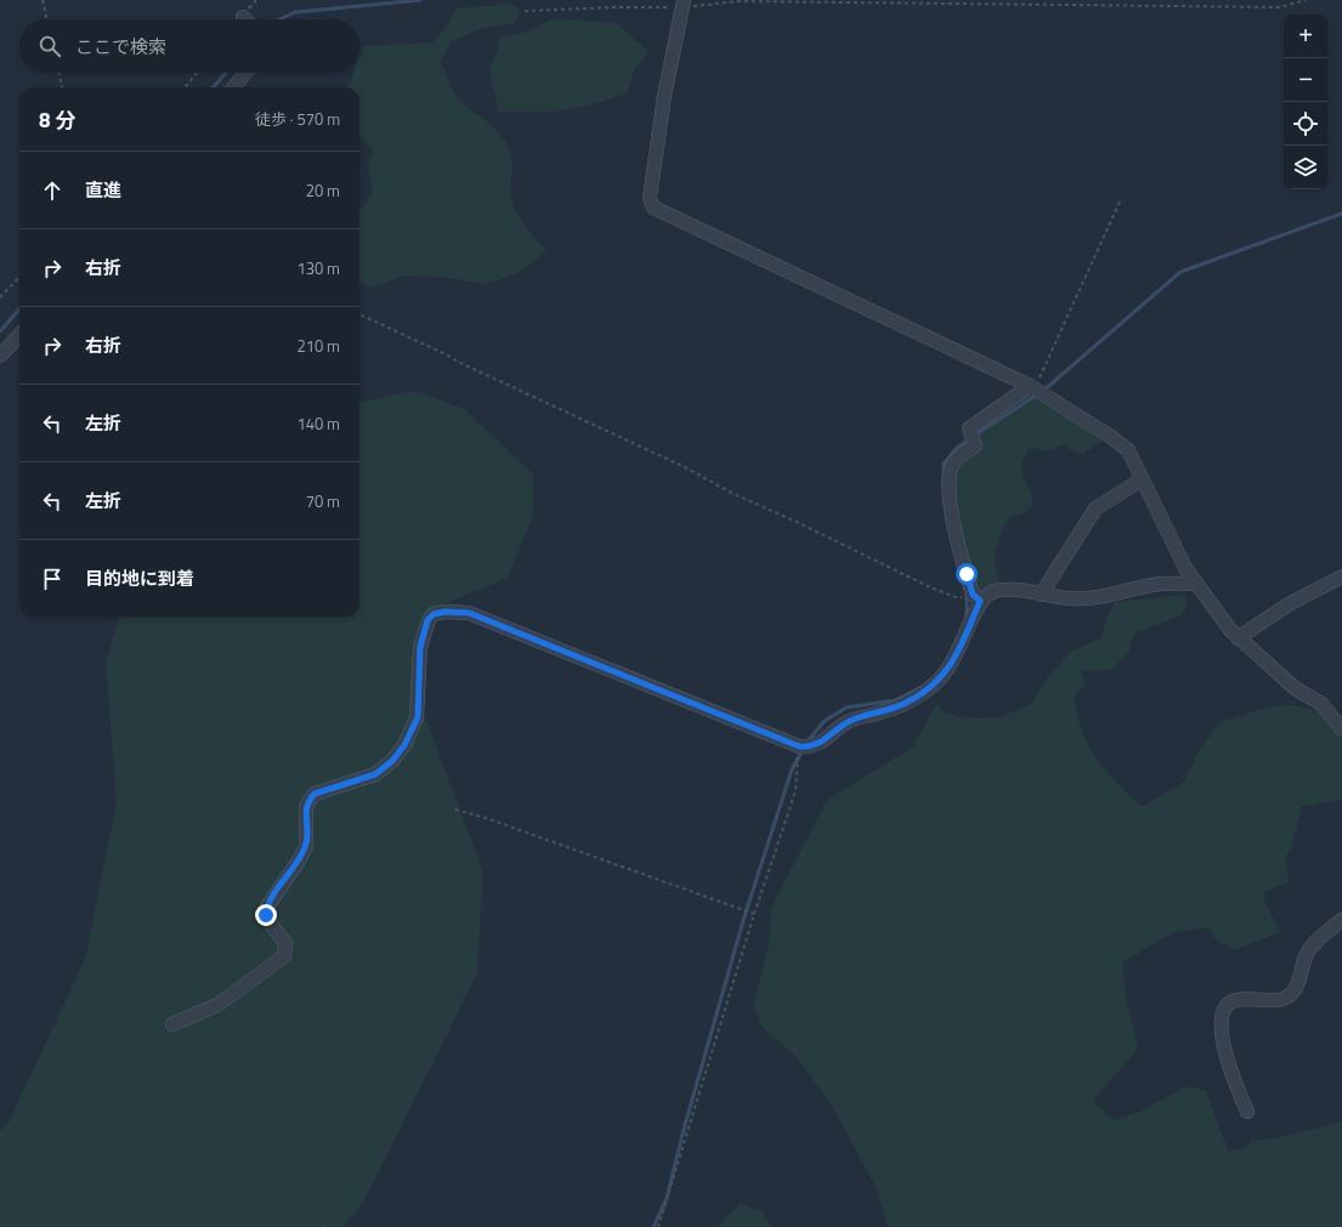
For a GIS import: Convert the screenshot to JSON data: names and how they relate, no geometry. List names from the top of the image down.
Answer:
{
  "page": {
    "map_buttons": ["+", "−"],
    "search": "ここで検索",
    "heading": ["8 分", "徒歩 · 570 m"],
    "list": [
      ["直進", "20 m"],
      ["右折", "130 m"],
      ["右折", "210 m"],
      ["左折", "140 m"],
      ["左折", "70 m"],
      "目的地に到着"
    ]
  }
}
